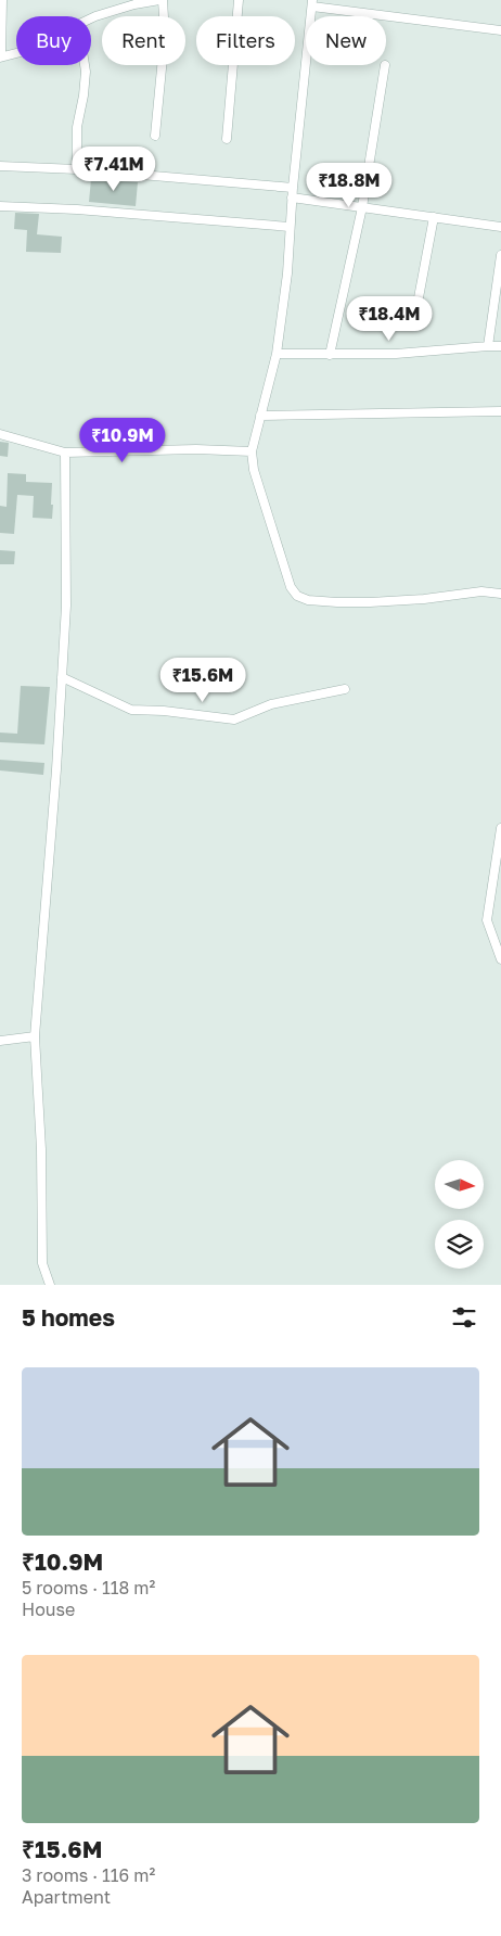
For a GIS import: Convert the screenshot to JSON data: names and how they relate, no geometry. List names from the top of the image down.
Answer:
{
  "north": "right",
  "page": {
    "chip": [
      "Buy",
      "Rent",
      "Filters",
      "New"
    ],
    "price": [
      "₹7.41M",
      "₹18.8M",
      "₹18.4M",
      "₹10.9M",
      "₹15.6M"
    ],
    "heading": "5 homes",
    "list": [
      {
        "name": "₹10.9M",
        "note": "5 rooms · 118 m² · House"
      },
      {
        "name": "₹15.6M",
        "note": "3 rooms · 116 m² · Apartment"
      }
    ]
  }
}
